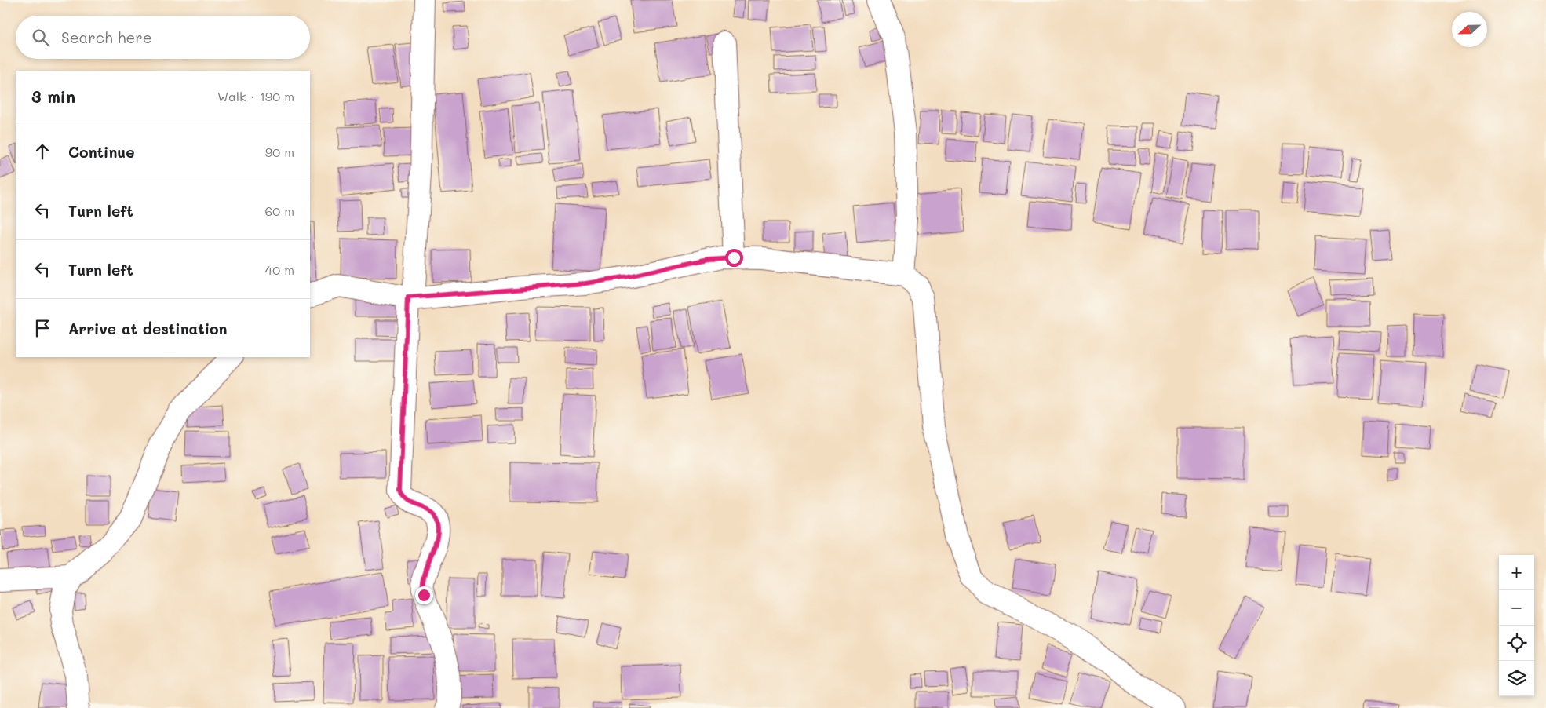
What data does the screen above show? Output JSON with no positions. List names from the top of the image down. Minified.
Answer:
{"north":"left","page":{"search":"Search here","heading":["3 min","Walk · 190 m"],"list":[["Continue","90 m"],["Turn left","60 m"],["Turn left","40 m"],"Arrive at destination"],"map_buttons":["+","−"]}}
